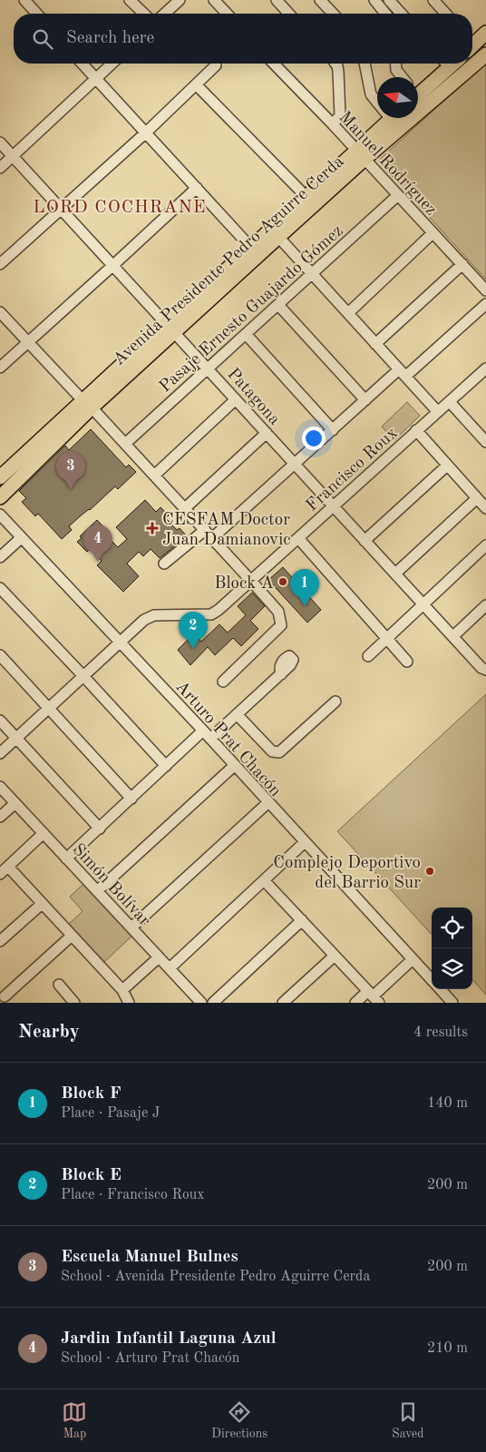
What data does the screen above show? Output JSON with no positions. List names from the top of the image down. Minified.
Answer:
{"streets":{"main road":["Avenida Presidente Pedro Aguirre Cerda"],"street":["Manuel Rodríguez","Pasaje Ernesto Guajardo Gómez","Patagona","Francisco Roux","Arturo Prat Chacón","Simón Bolívar"]},"crossings":[["Manuel Rodríguez","Avenida Presidente Pedro Aguirre Cerda"],["Manuel Rodríguez","Pasaje Ernesto Guajardo Gómez"],["Avenida Presidente Pedro Aguirre Cerda","Patagona"],["Pasaje Ernesto Guajardo Gómez","Patagona"],["Patagona","Francisco Roux"],["Francisco Roux","Arturo Prat Chacón"]],"districts":["LORD COCHRANE"],"places":{"health":["CESFAM Doctor Juan Damianovic"],"other":["Block A","Complejo Deportivo del Barrio Sur"]},"north":"left","page":{"search":"Search here","pins":["3","4","1","2"],"heading":["Nearby","4 results"],"list":[{"mark":"1","name":"Block F","note":"Place · Pasaje J","value":"140 m"},{"mark":"2","name":"Block E","note":"Place · Francisco Roux","value":"200 m"},{"mark":"3","name":"Escuela Manuel Bulnes","note":"School · Avenida Presidente Pedro Aguirre Cerda","value":"200 m"},{"mark":"4","name":"Jardin Infantil Laguna Azul","note":"School · Arturo Prat Chacón","value":"210 m"}],"nav":["Map","Directions","Saved"]}}
